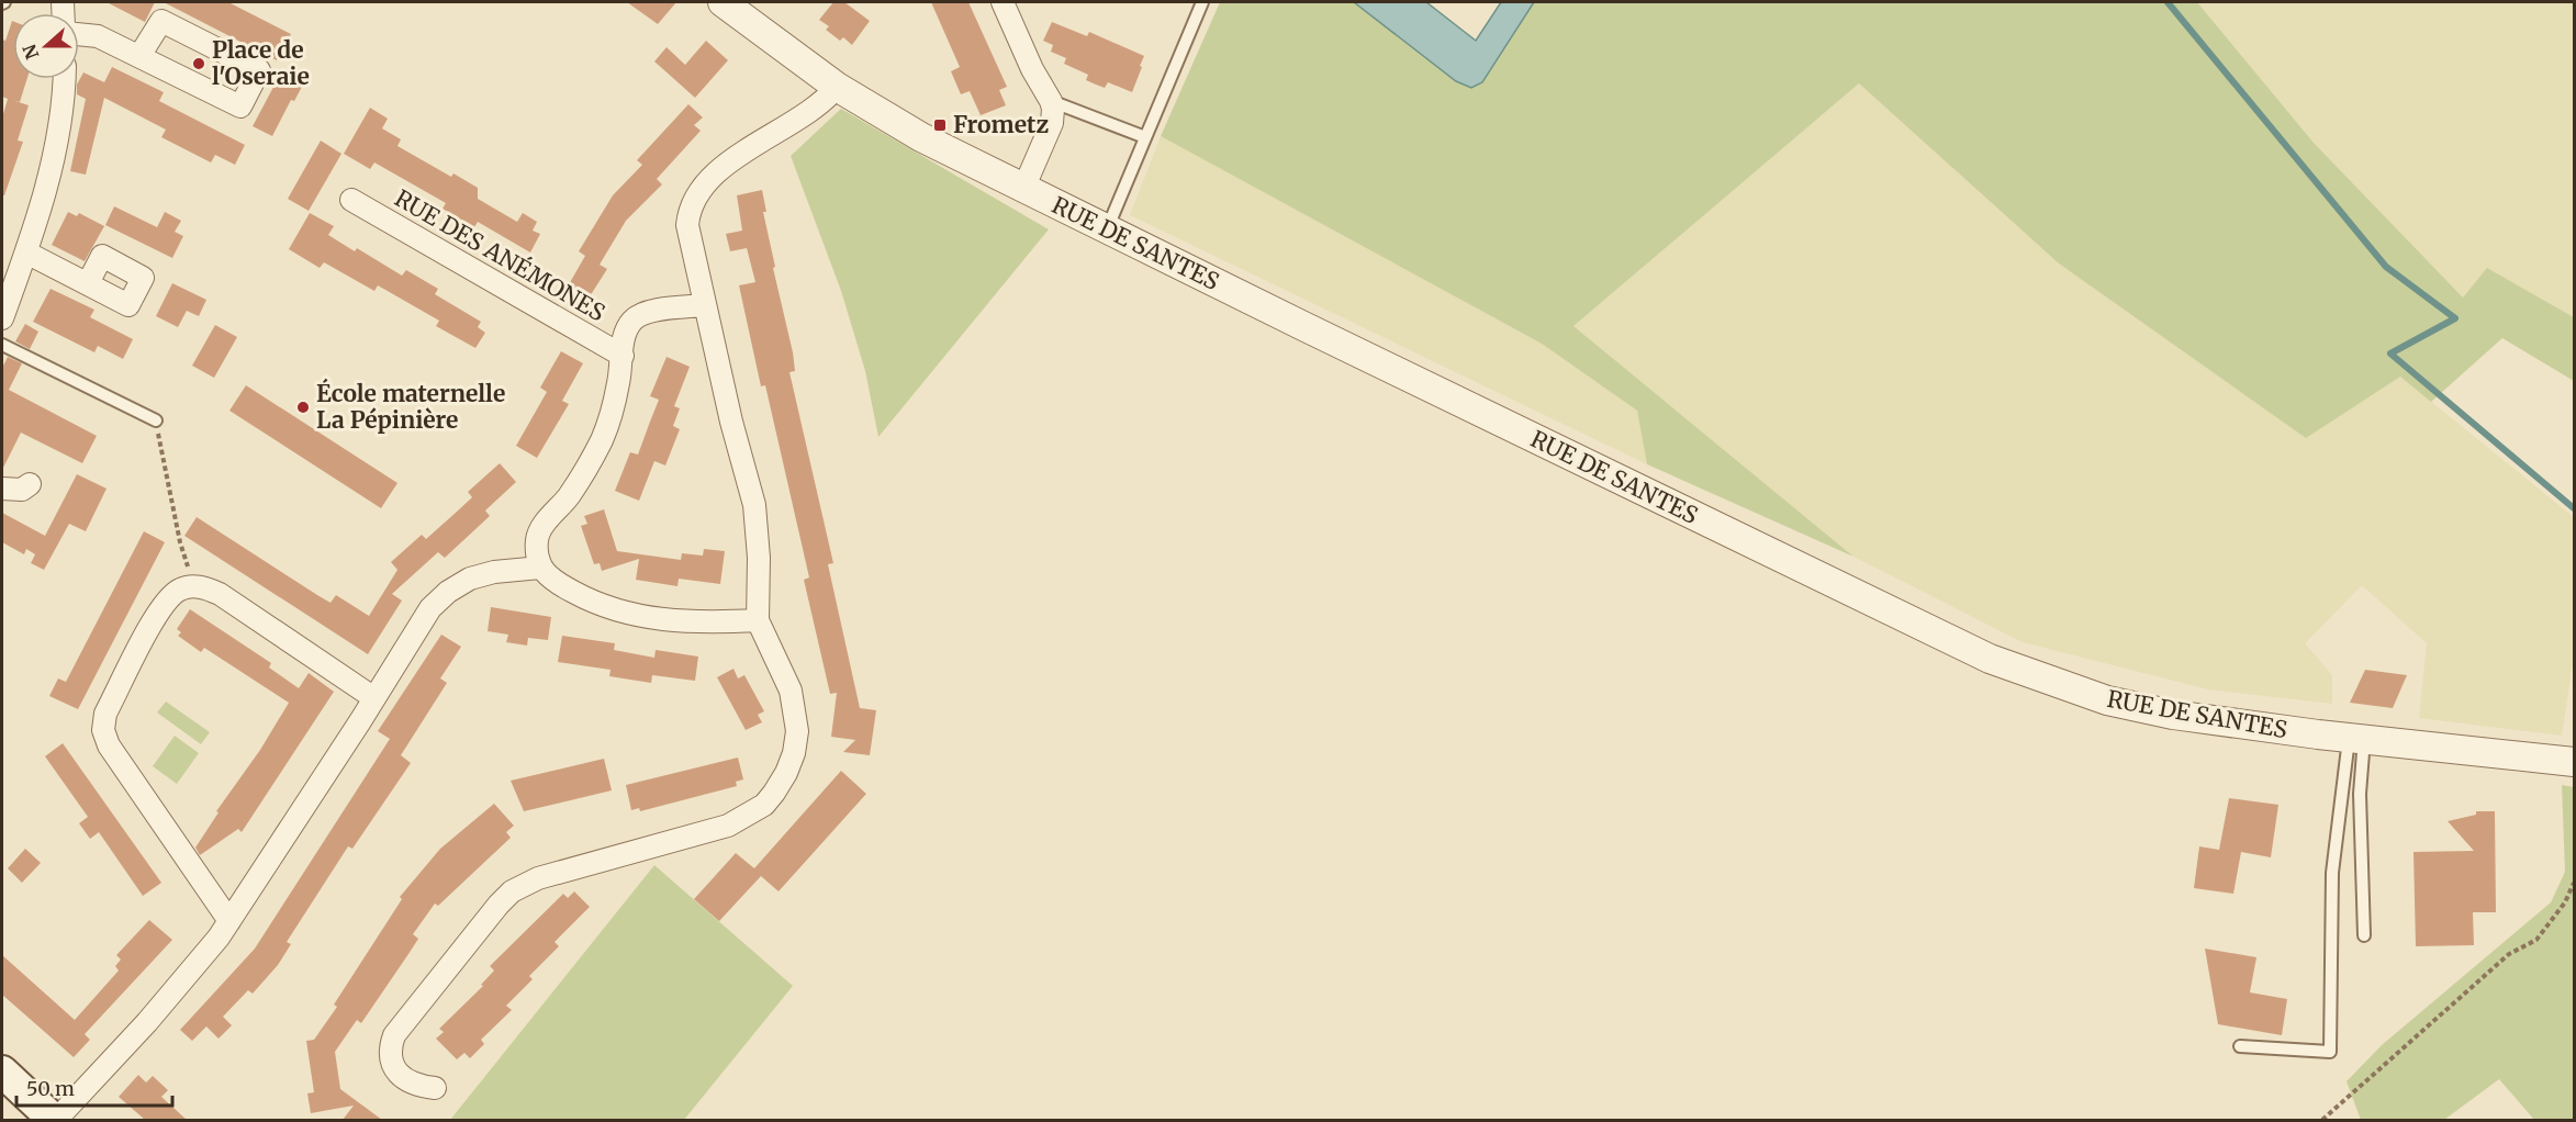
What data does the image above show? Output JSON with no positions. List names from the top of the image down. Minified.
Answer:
{"streets":{"street":["RUE DE SANTES","RUE DES ANÉMONES"]},"places":{"other":["Place de l'Oseraie","École maternelle La Pépinière"],"transit":["Frometz"]},"scale_bar":"50 m","north":"left"}
